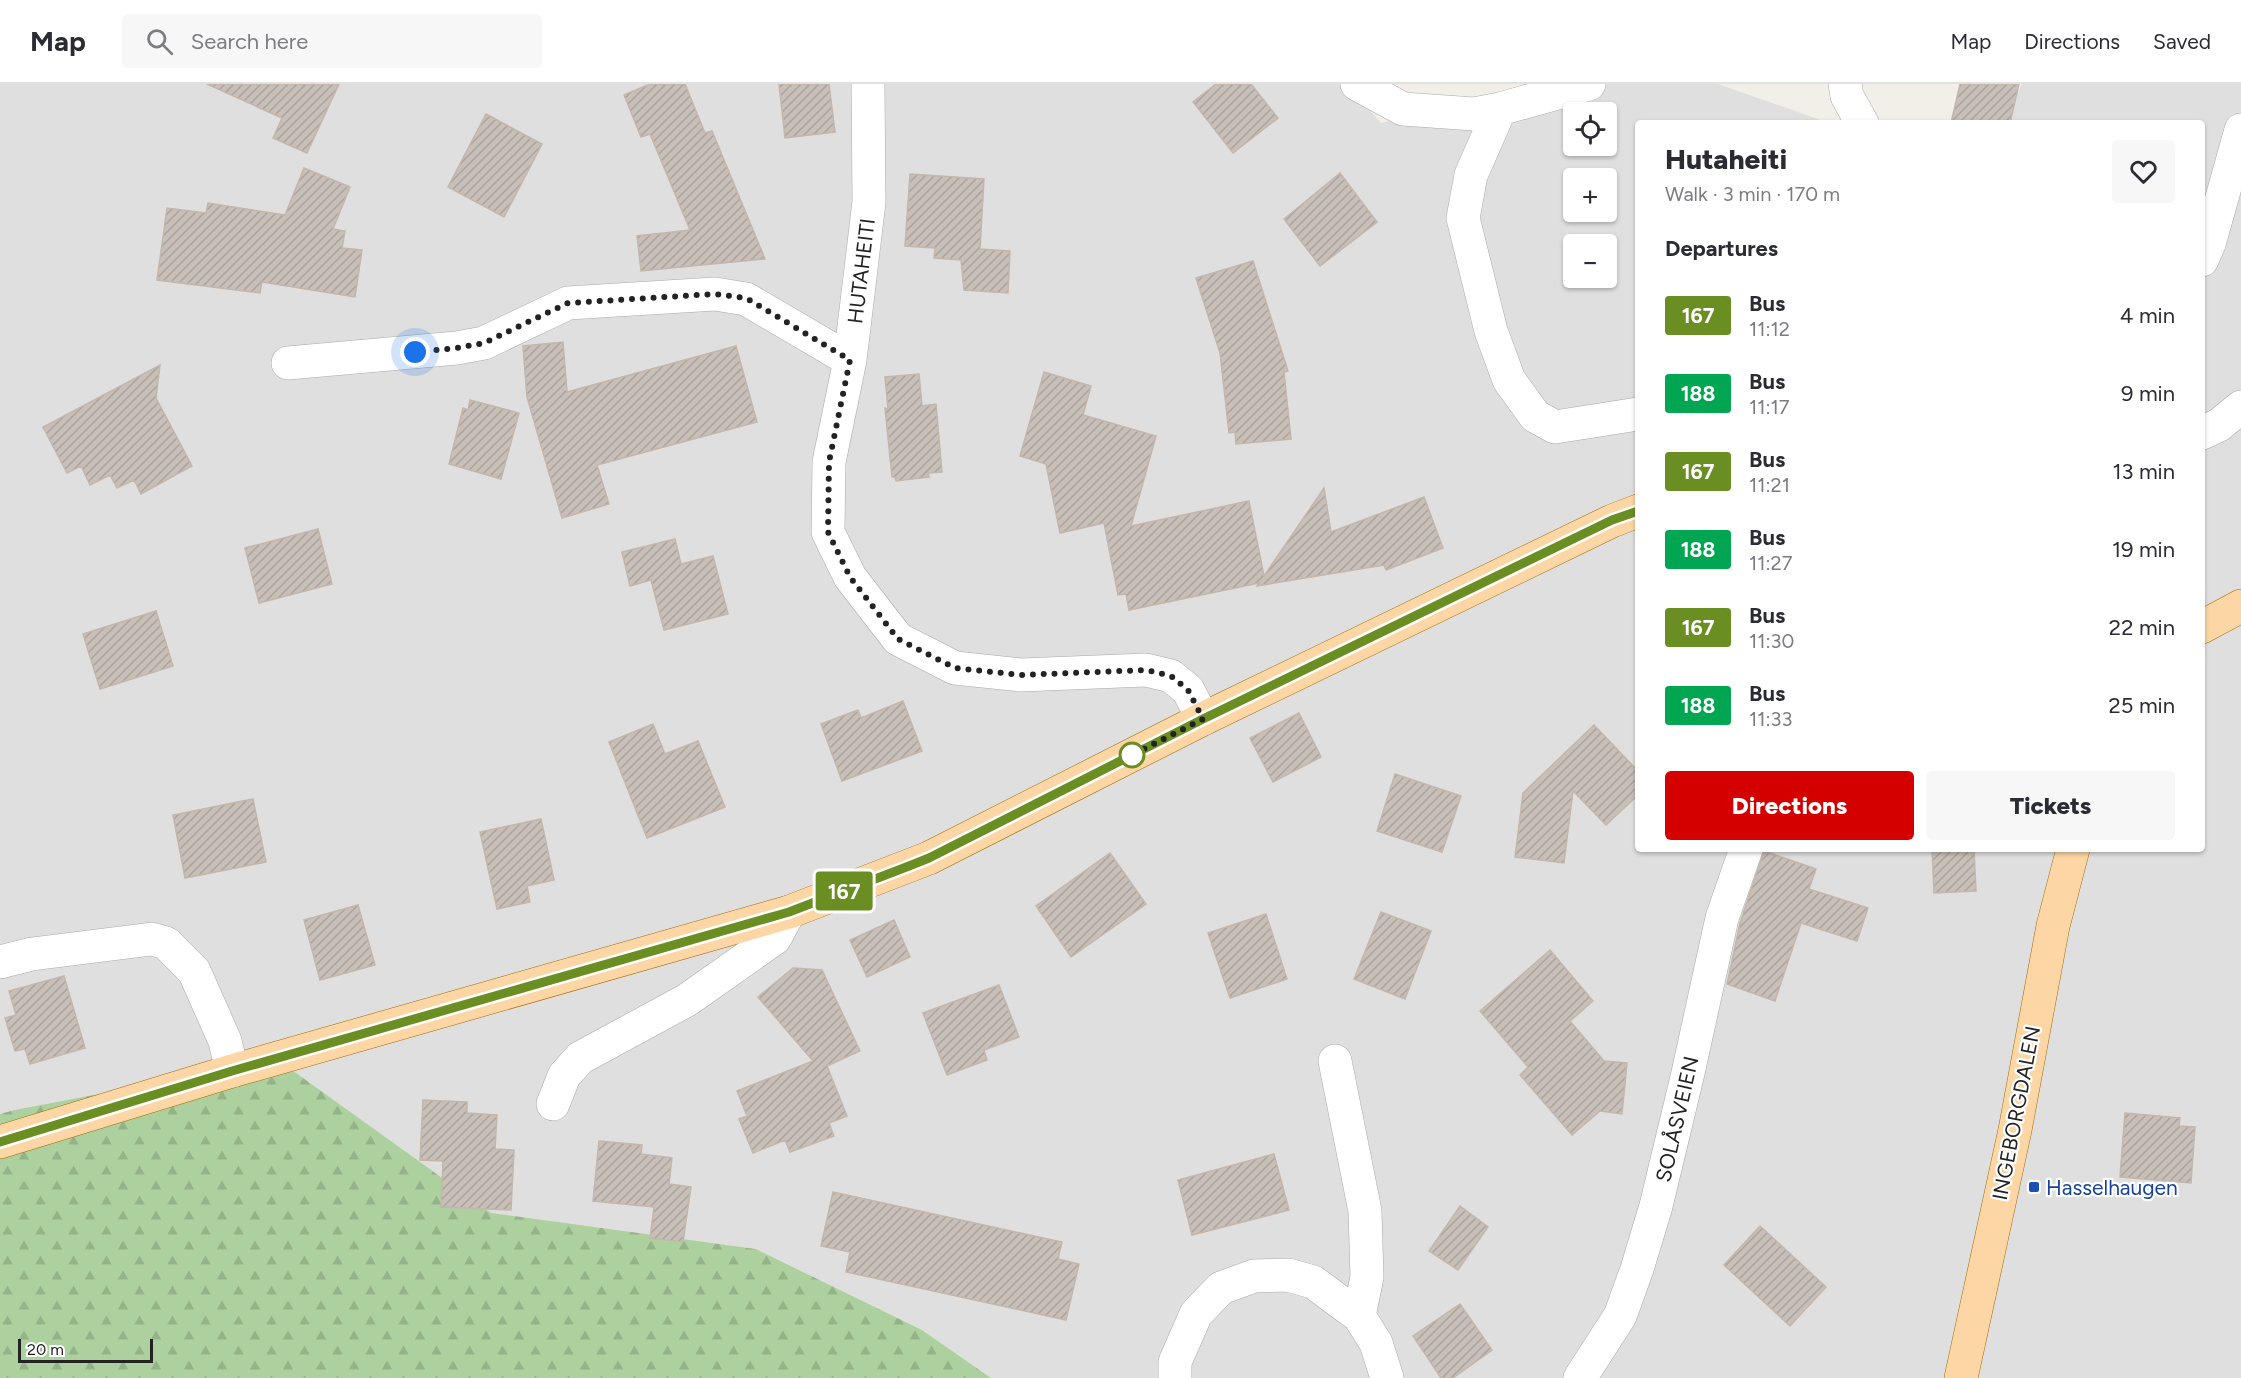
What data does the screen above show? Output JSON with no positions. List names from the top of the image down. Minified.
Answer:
{"streets":{"main road":["INGEBORGDALEN"],"street":["HUTAHEITI","SOLÅSVEIEN"]},"places":{"transit":["Hasselhaugen"]},"lines":["bus line 167"],"scale_bar":"20 m","page":{"header":"Map","search":"Search here","nav":["Map","Directions","Saved"],"on_map":"167","map_buttons":["+","−"],"heading":[["Hutaheiti","Walk · 3 min · 170 m"],"Departures"],"list":[{"mark":"167","name":"Bus","note":"11:12","value":"4 min"},{"mark":"188","name":"Bus","note":"11:17","value":"9 min"},{"mark":"167","name":"Bus","note":"11:21","value":"13 min"},{"mark":"188","name":"Bus","note":"11:27","value":"19 min"},{"mark":"167","name":"Bus","note":"11:30","value":"22 min"},{"mark":"188","name":"Bus","note":"11:33","value":"25 min"}],"buttons":["Directions","Tickets"],"scale":"20 m"}}
